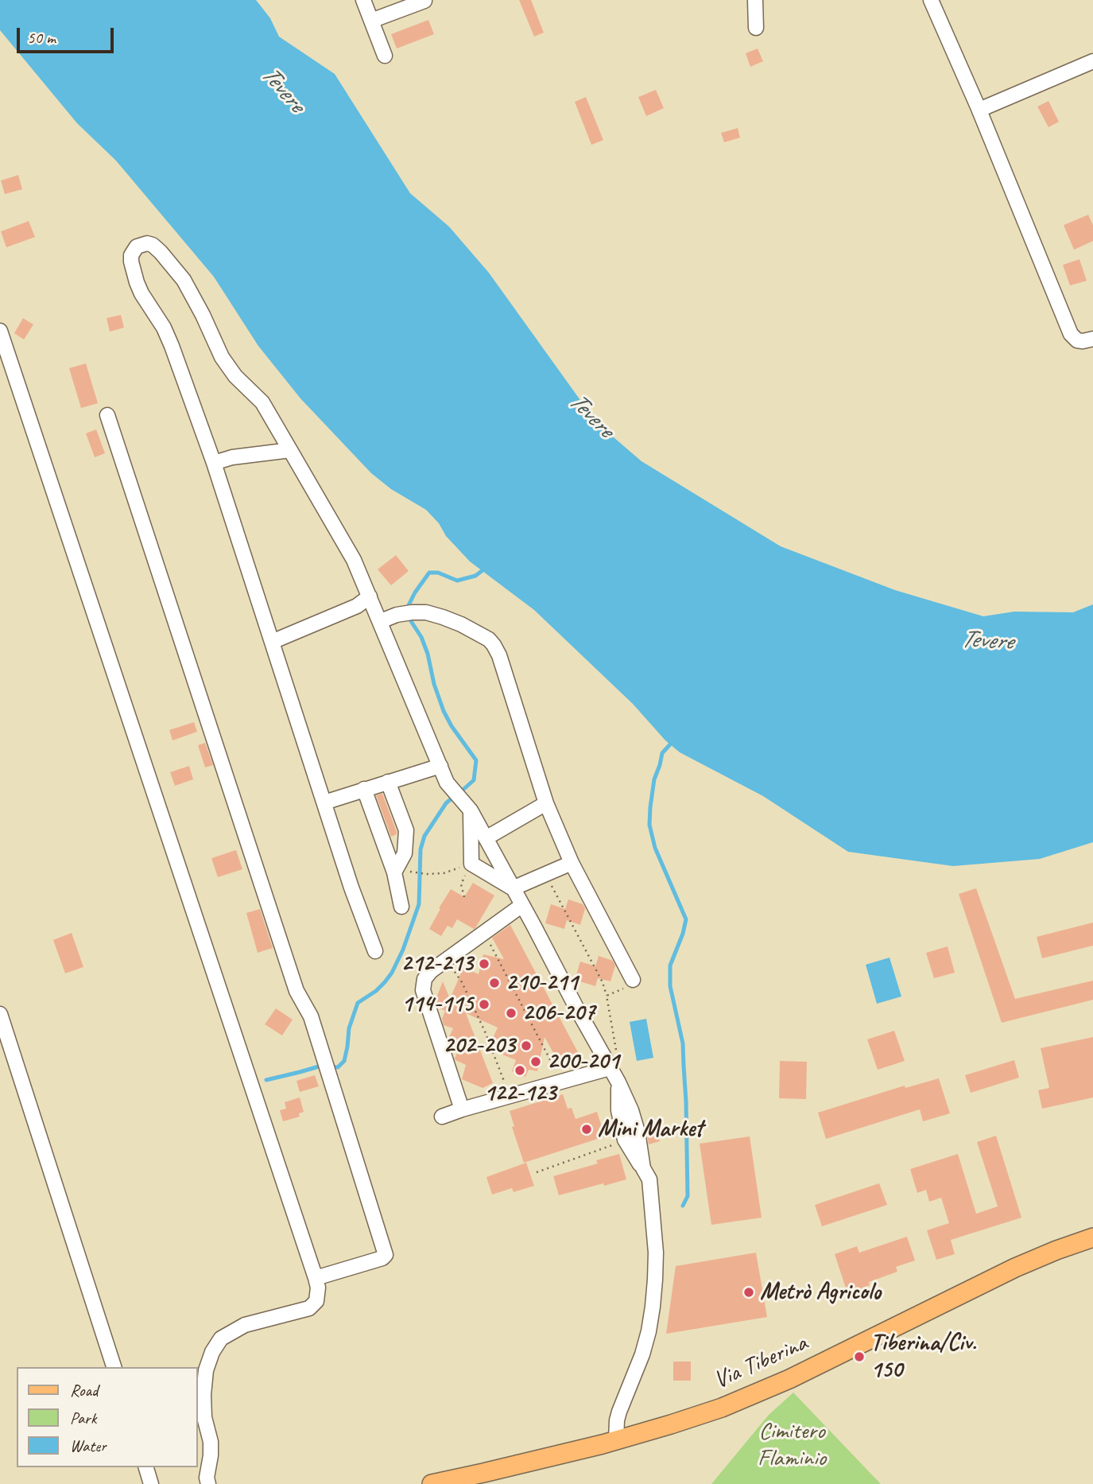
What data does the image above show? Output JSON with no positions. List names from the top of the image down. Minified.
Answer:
{"streets":{"main road":["Via Tiberina"]},"water":["Tevere"],"parks":["Cimitero Flaminio"],"places":["212-213","210-211","114-115","206-207","202-203","200-201","122-123","Mini Market","Metrò Agricolo","Tiberina/Civ. 150"],"legend":["Road","Park","Water"],"scale_bar":"50 m"}
